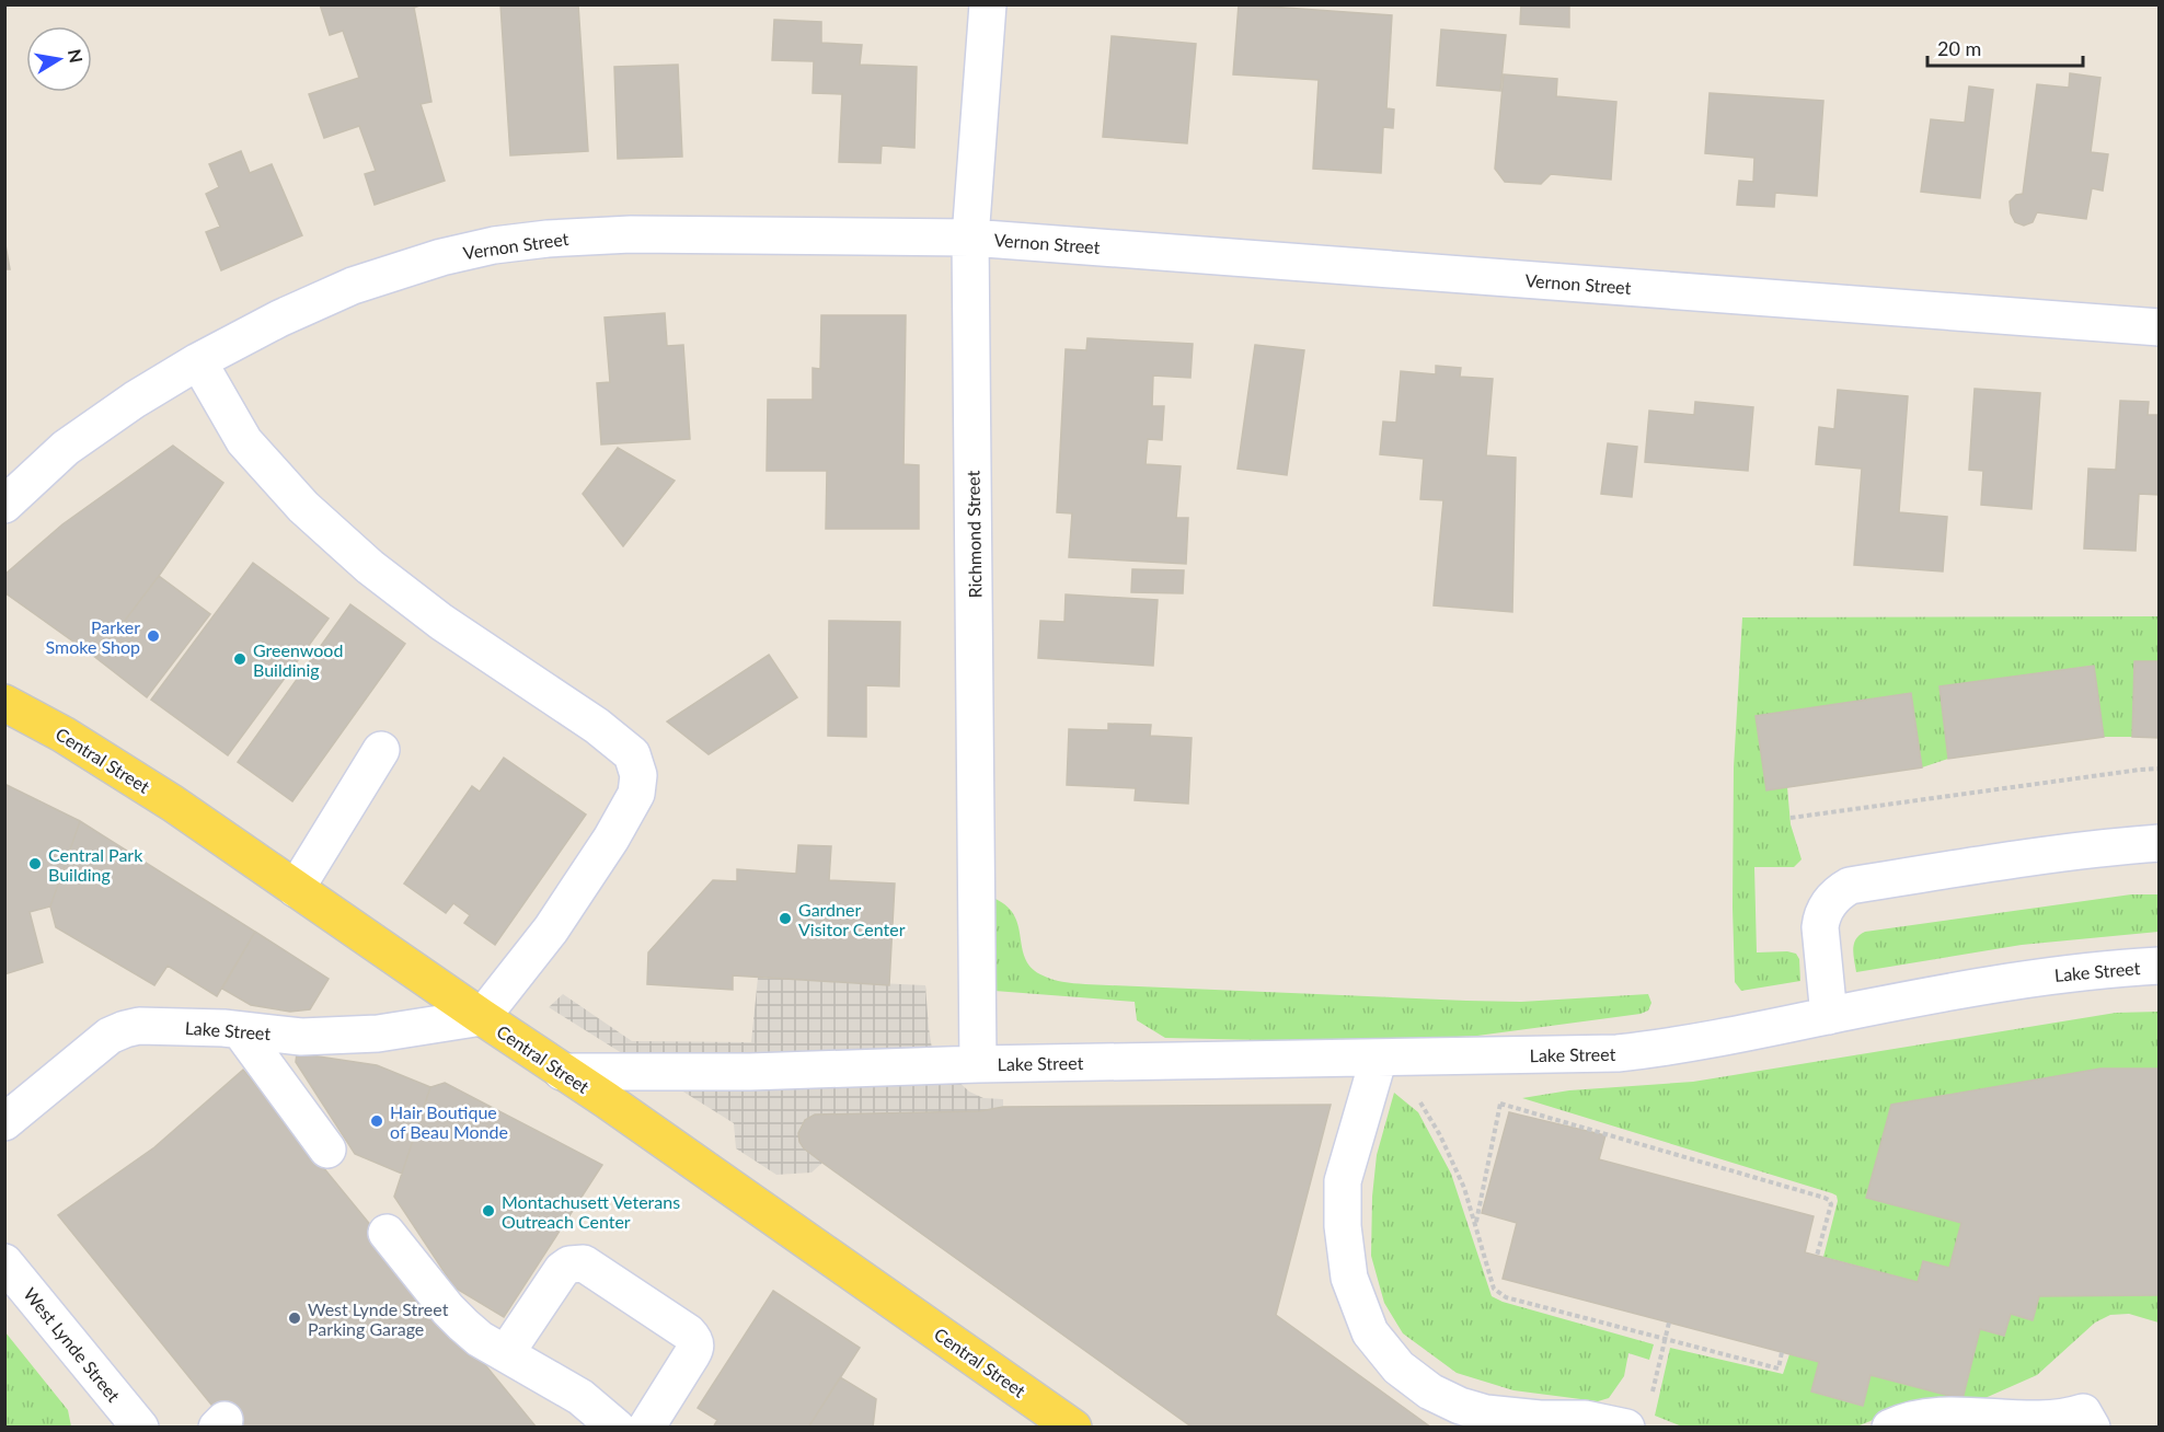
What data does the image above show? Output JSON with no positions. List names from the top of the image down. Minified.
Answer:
{"streets":{"main road":["Central Street"],"street":["Vernon Street","Richmond Street","Lake Street","West Lynde Street"]},"crossings":[["Vernon Street","Richmond Street"],["Richmond Street","Lake Street"],["Central Street","Lake Street"]],"places":["Parker Smoke Shop","Greenwood Buildinig","Central Park Building","Gardner Visitor Center","Hair Boutique of Beau Monde","Montachusett Veterans Outreach Center","West Lynde Street Parking Garage"],"scale_bar":"20 m","north":"right"}
